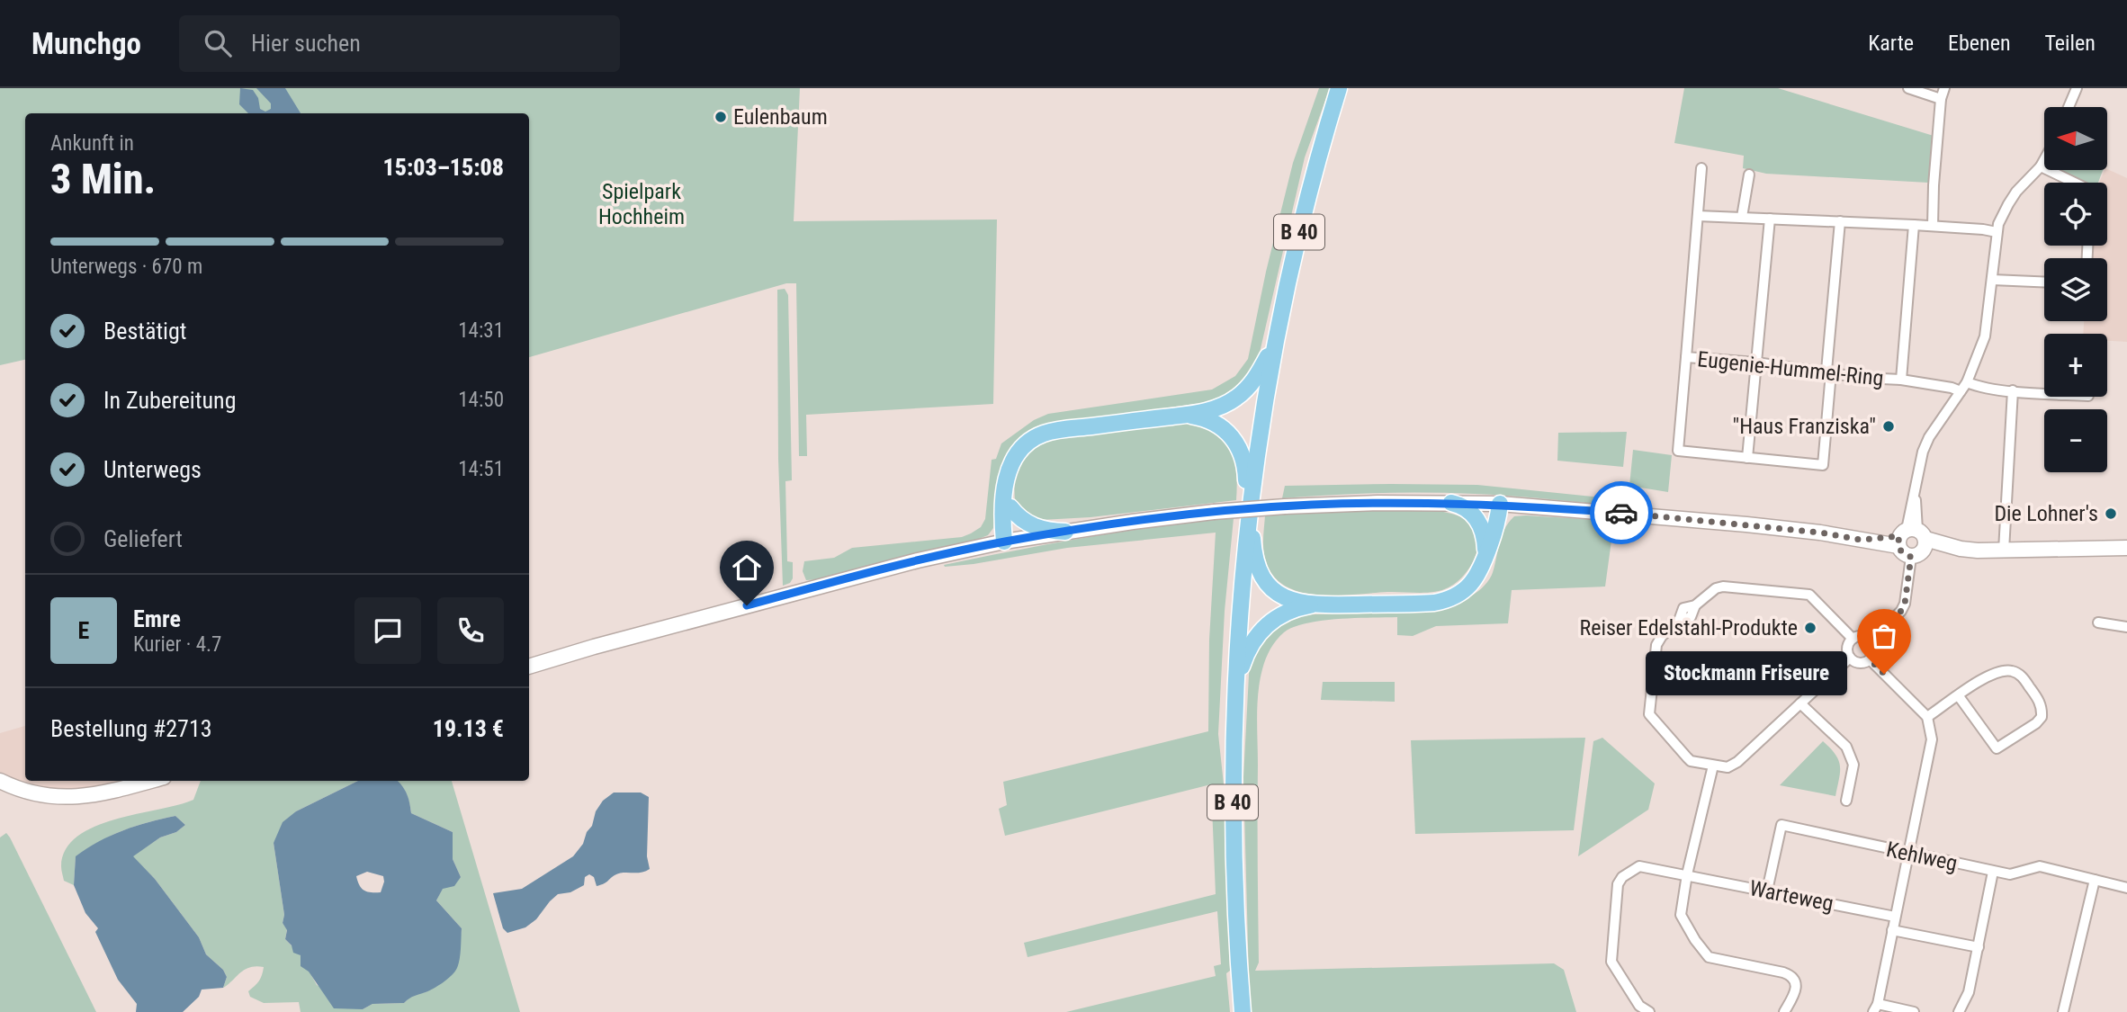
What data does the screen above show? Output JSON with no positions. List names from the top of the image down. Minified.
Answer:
{"streets":{"main road":["B 40"],"street":["Eugenie-Hummel-Ring","Kehlweg","Warteweg"]},"crossings":[["Kehlweg","Warteweg"]],"parks":["Spielpark Hochheim"],"places":["Eulenbaum","\"Haus Franziska\"","Die Lohner's","Reiser Edelstahl-Produkte","Stockmann Friseure"],"north":"left","page":{"header":"Munchgo","search":"Hier suchen","nav":["Karte","Ebenen","Teilen"],"map_buttons":["+","−"],"heading":["3 Min.","Ankunft in","15:03–15:08"],"panel":["Emre","Kurier · 4.7","Bestellung #2713","19.13 €"],"bar":"Unterwegs · 670 m","list":[["Bestätigt","14:31"],["In Zubereitung","14:50"],["Unterwegs","14:51"],"Geliefert"],"round":"E","bubble":"Stockmann Friseure"}}
